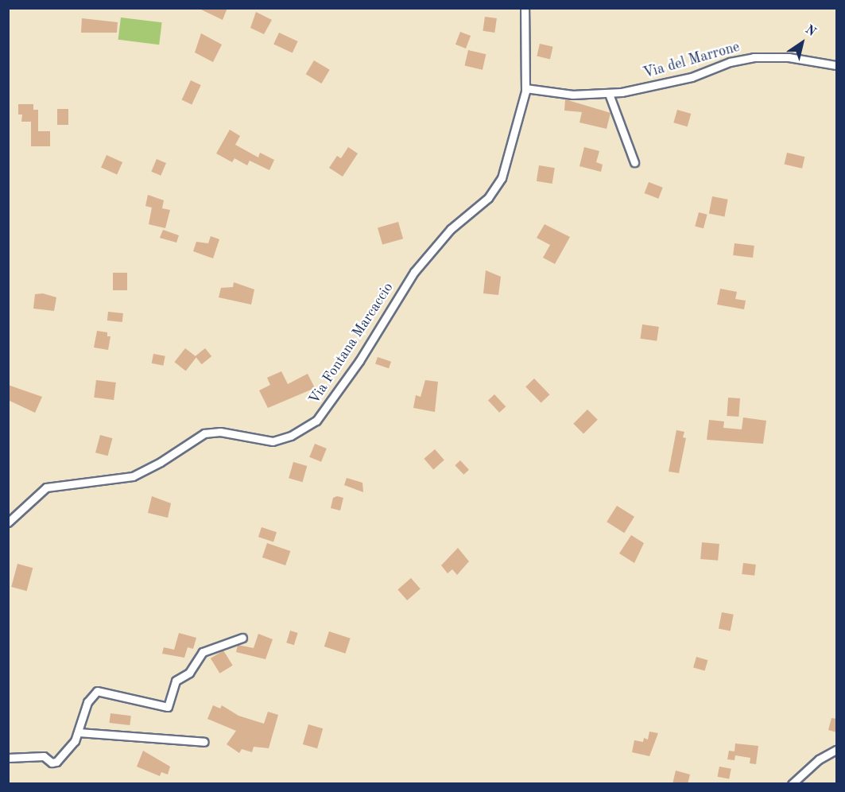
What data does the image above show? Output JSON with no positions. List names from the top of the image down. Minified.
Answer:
{"streets":{"street":["Via del Marrone","Via Fontana Marcaccio"]},"crossings":[["Via del Marrone","Via Fontana Marcaccio"]],"north":"top right"}
